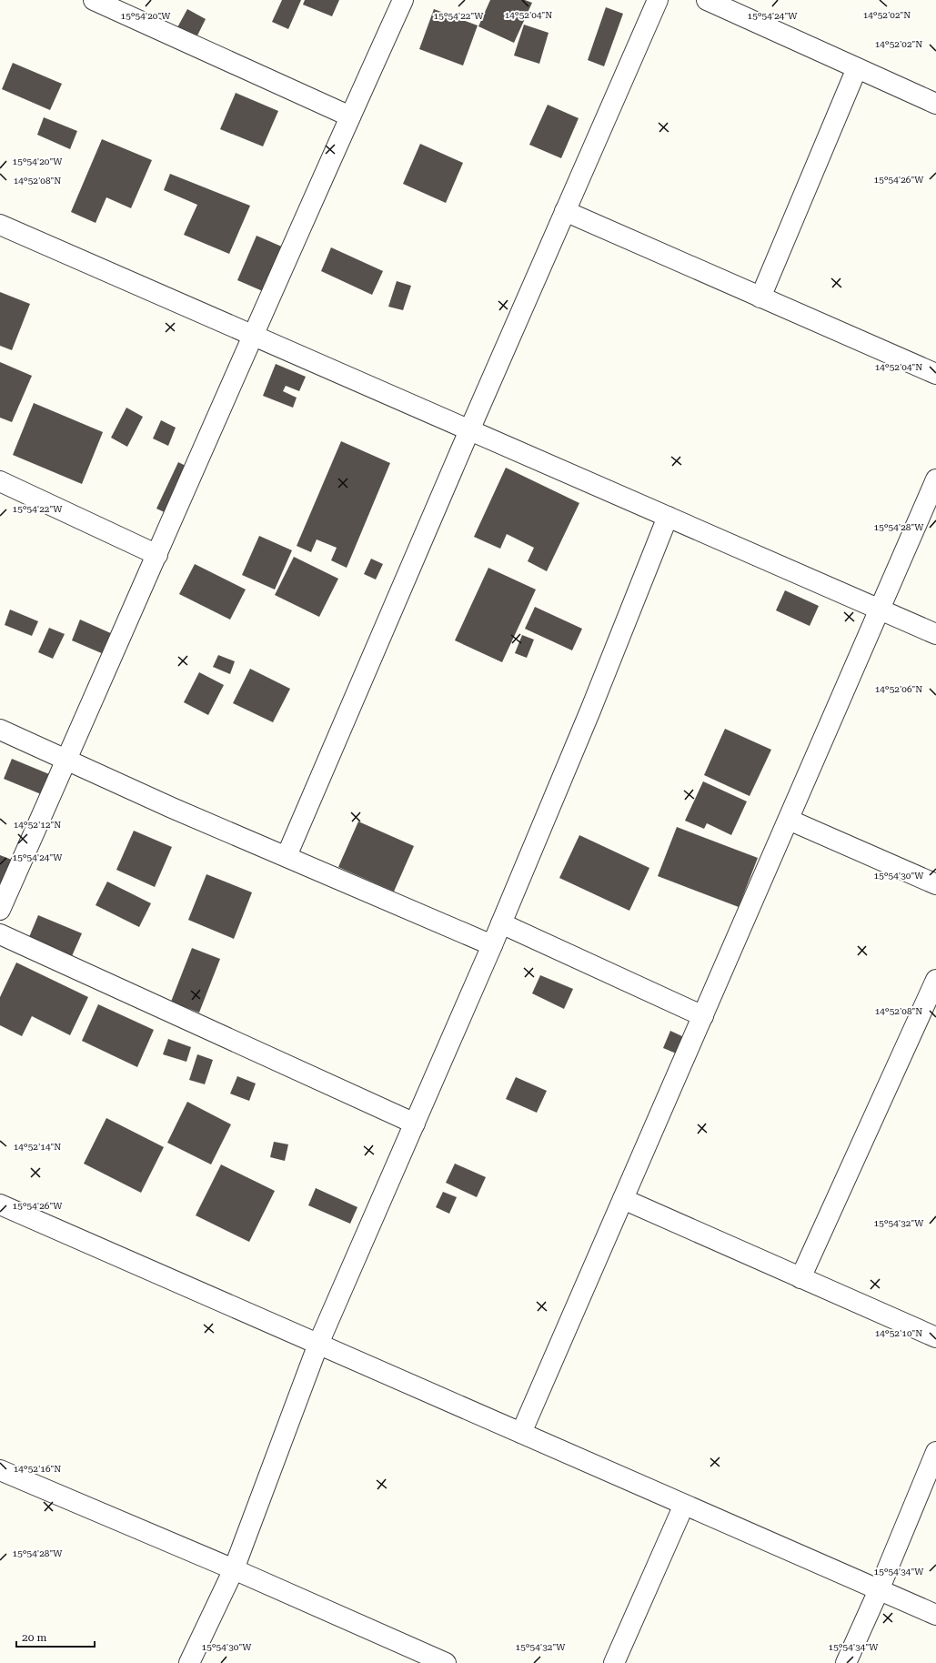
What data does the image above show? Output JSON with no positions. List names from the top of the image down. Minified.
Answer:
{"scale_bar":"20 m","coordinates":["14°52'04\"N","14°52'02\"N","15°54'20\"W","15°54'22\"W","15°54'24\"W","15°54'26\"W","14°52'08\"N","15°54'28\"W","14°52'06\"N","14°52'12\"N","15°54'30\"W","14°52'14\"N","15°54'32\"W","14°52'10\"N","14°52'16\"N","15°54'34\"W"]}
